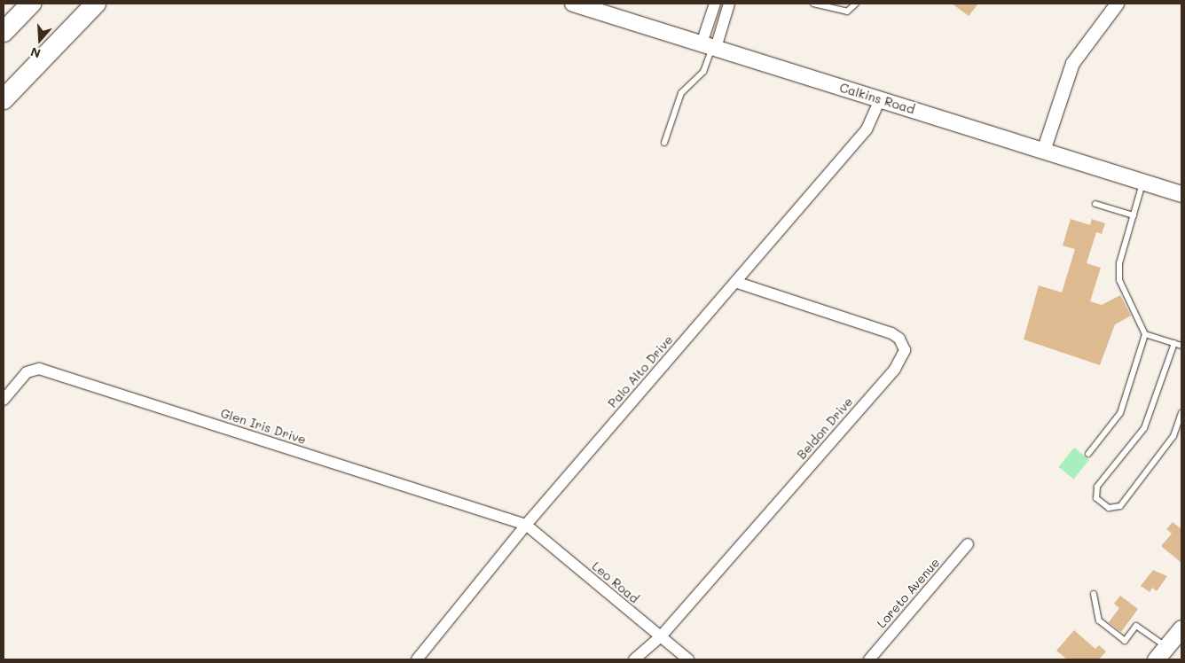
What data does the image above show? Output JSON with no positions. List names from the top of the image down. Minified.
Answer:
{"streets":{"main road":["Calkins Road"],"street":["Palo Alto Drive","Glen Iris Drive","Beldon Drive","Leo Road","Loreto Avenue"]},"crossings":[["Calkins Road","Palo Alto Drive"],["Palo Alto Drive","Glen Iris Drive"],["Palo Alto Drive","Beldon Drive"],["Palo Alto Drive","Leo Road"],["Glen Iris Drive","Leo Road"],["Beldon Drive","Leo Road"]],"north":"bottom"}
